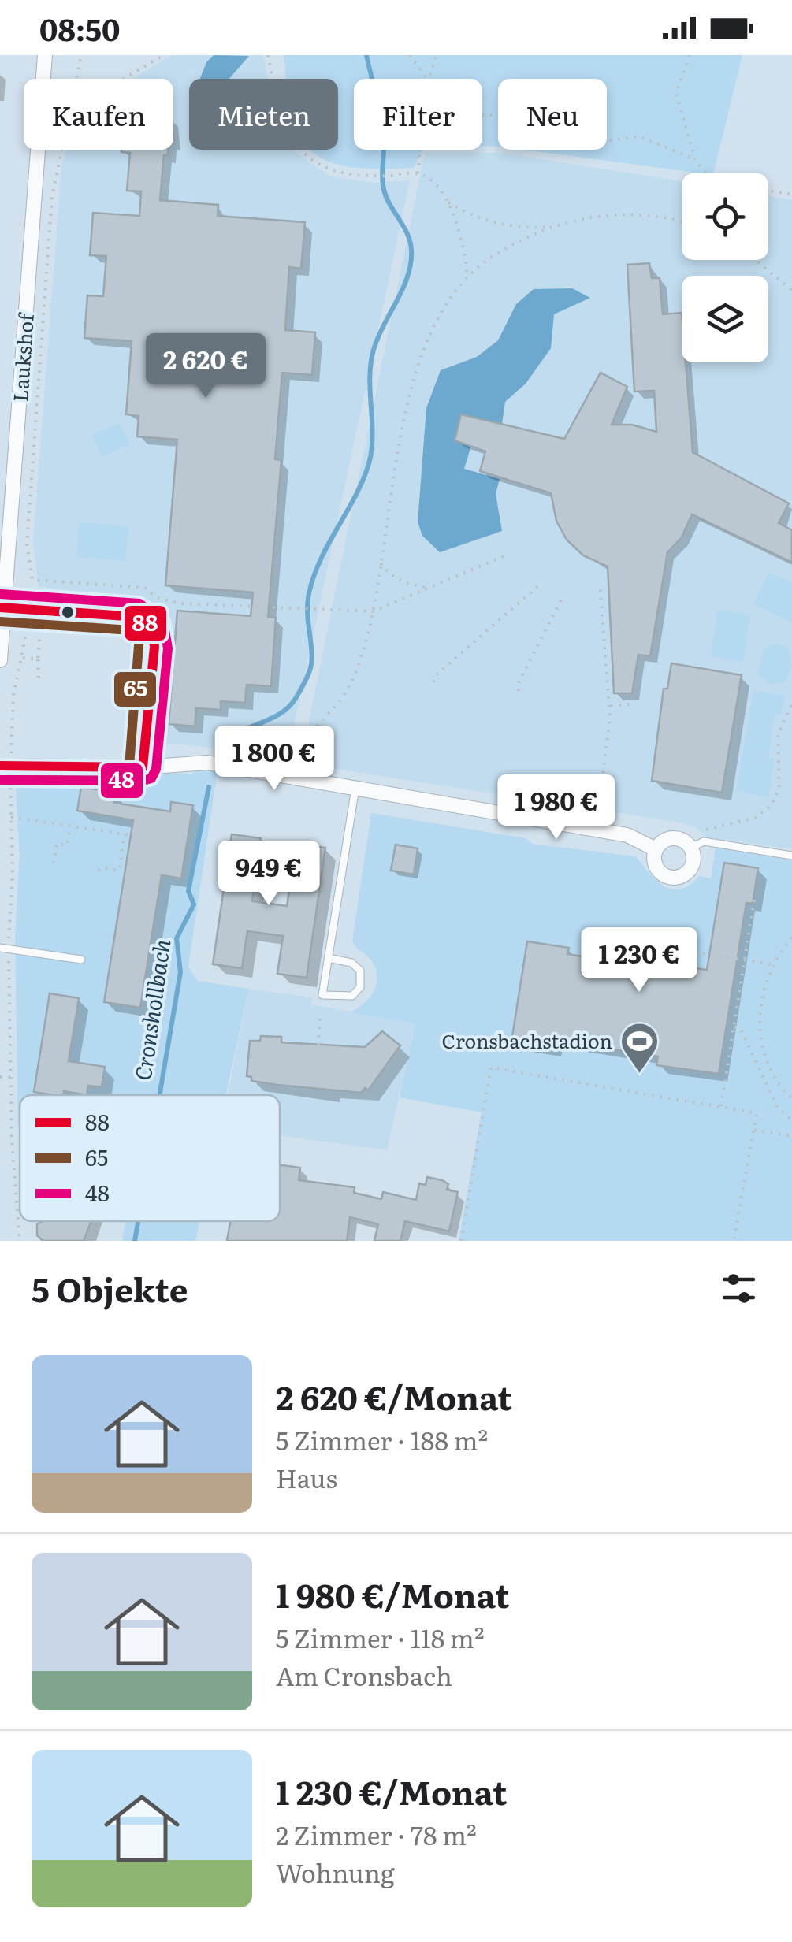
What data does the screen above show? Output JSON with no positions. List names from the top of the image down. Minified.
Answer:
{"streets":{"street":["Laukshof"]},"water":["Cronshollbach"],"places":{"sports":["Cronsbachstadion"]},"lines":["transit line 48","transit line 88","transit line 65"],"legend":["88","65","48"],"page":{"status":"08:50","chip":["Kaufen","Mieten","Filter","Neu"],"price":["2 620 €","1 800 €","1 980 €","949 €","1 230 €"],"heading":"5 Objekte","list":[{"name":"2 620 €/Monat","note":"5 Zimmer · 188 m² · Haus"},{"name":"1 980 €/Monat","note":"5 Zimmer · 118 m² · Am Cronsbach"},{"name":"1 230 €/Monat","note":"2 Zimmer · 78 m² · Wohnung"}]}}
